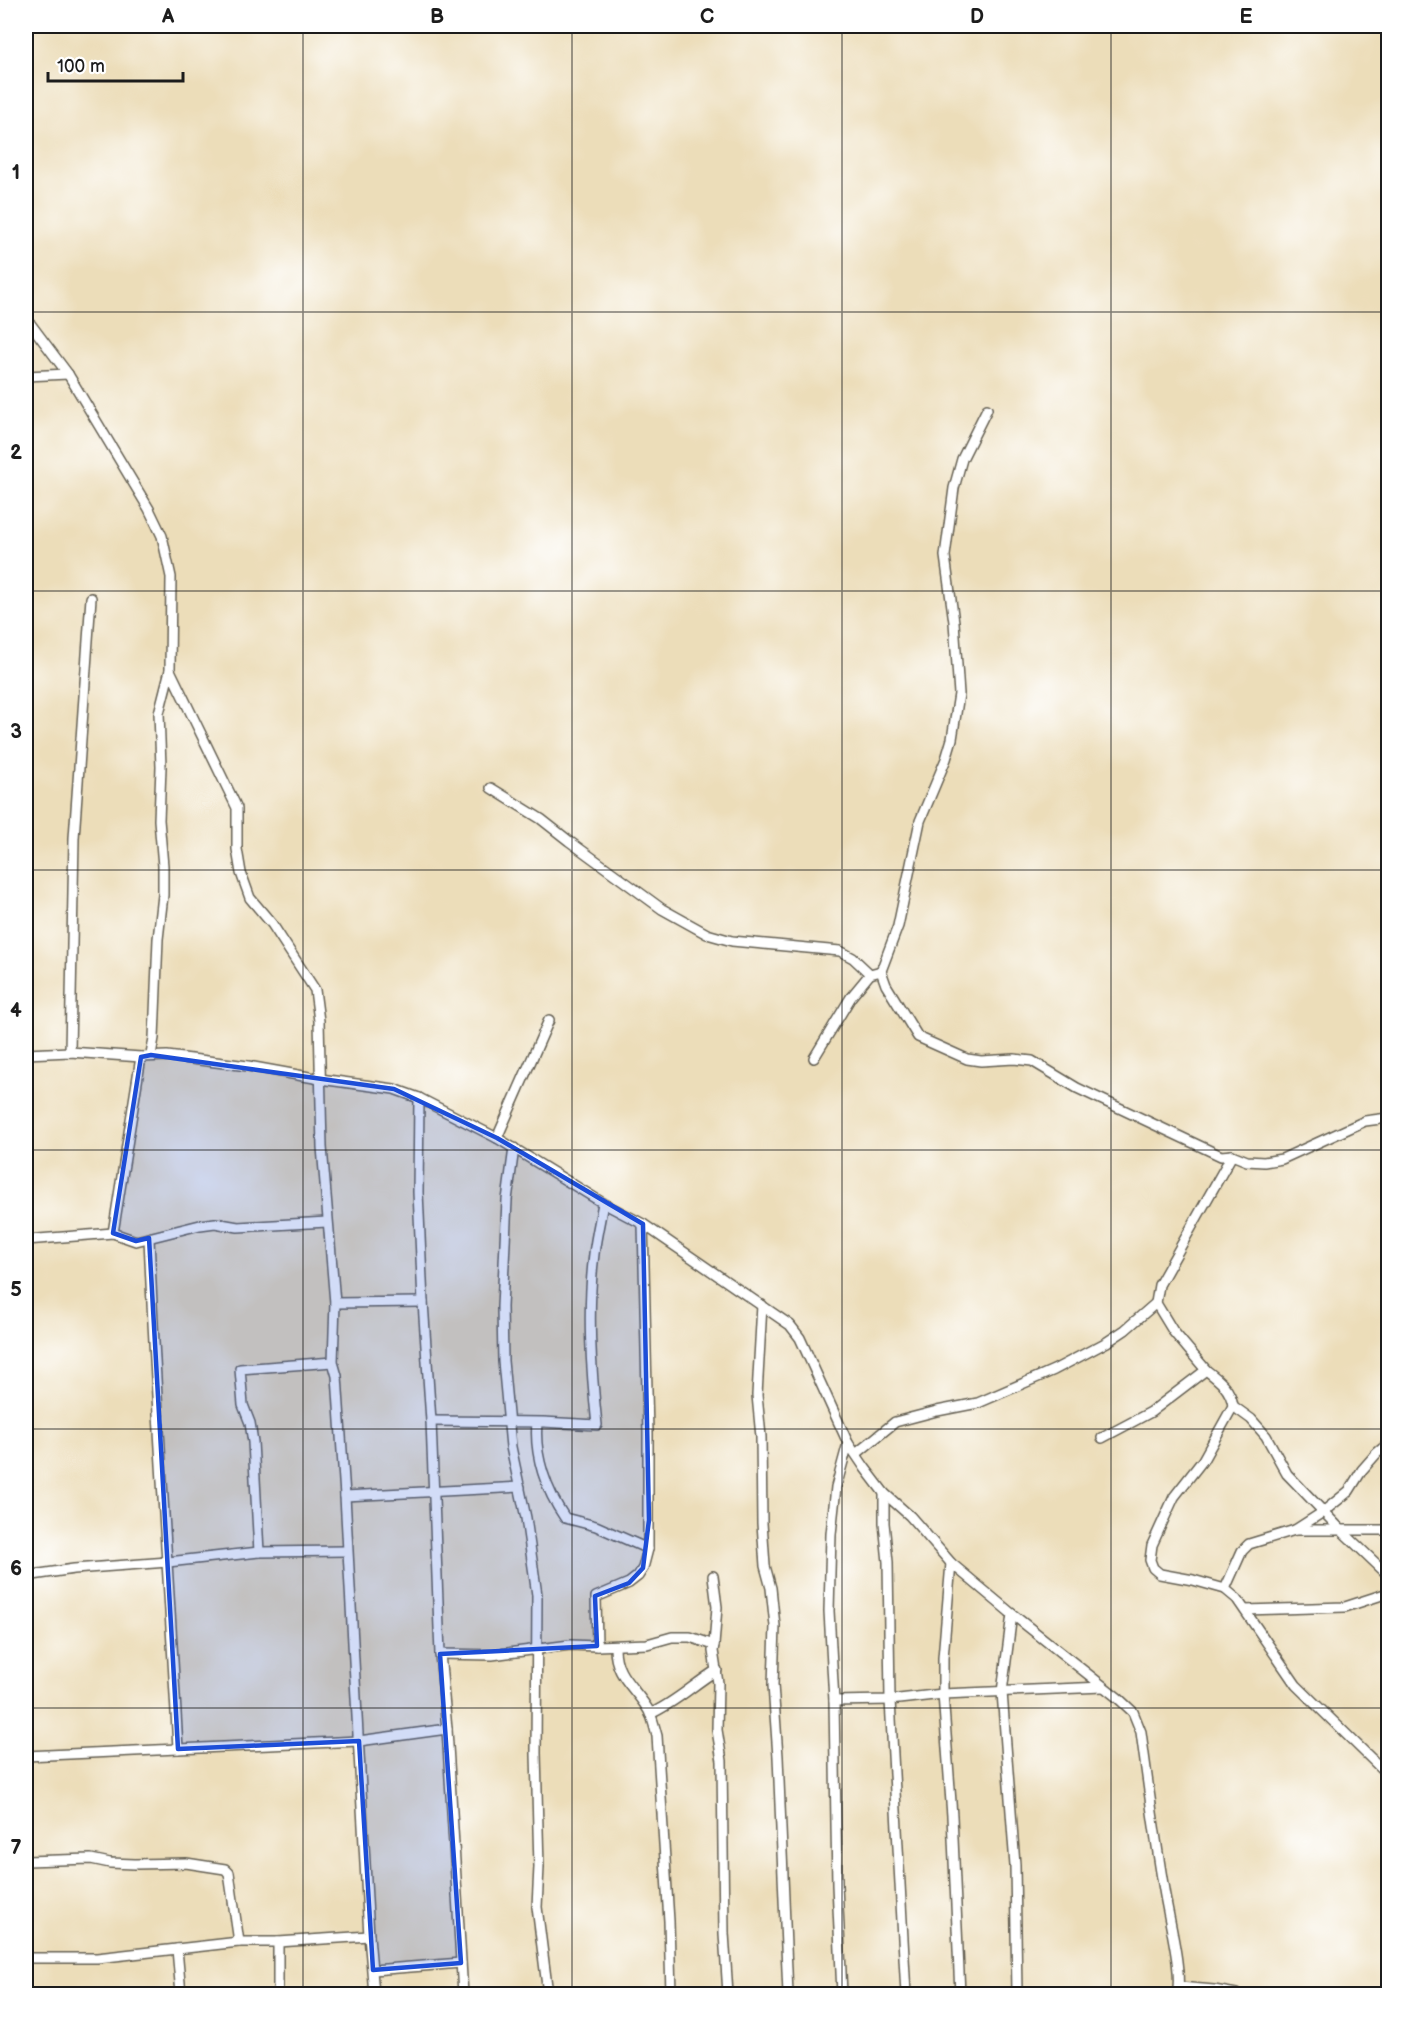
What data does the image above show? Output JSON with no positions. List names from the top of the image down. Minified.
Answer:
{"scale_bar":"100 m","grid":{"columns":["A","B","C","D","E"],"rows":["1","2","3","4","5","6","7"]}}
